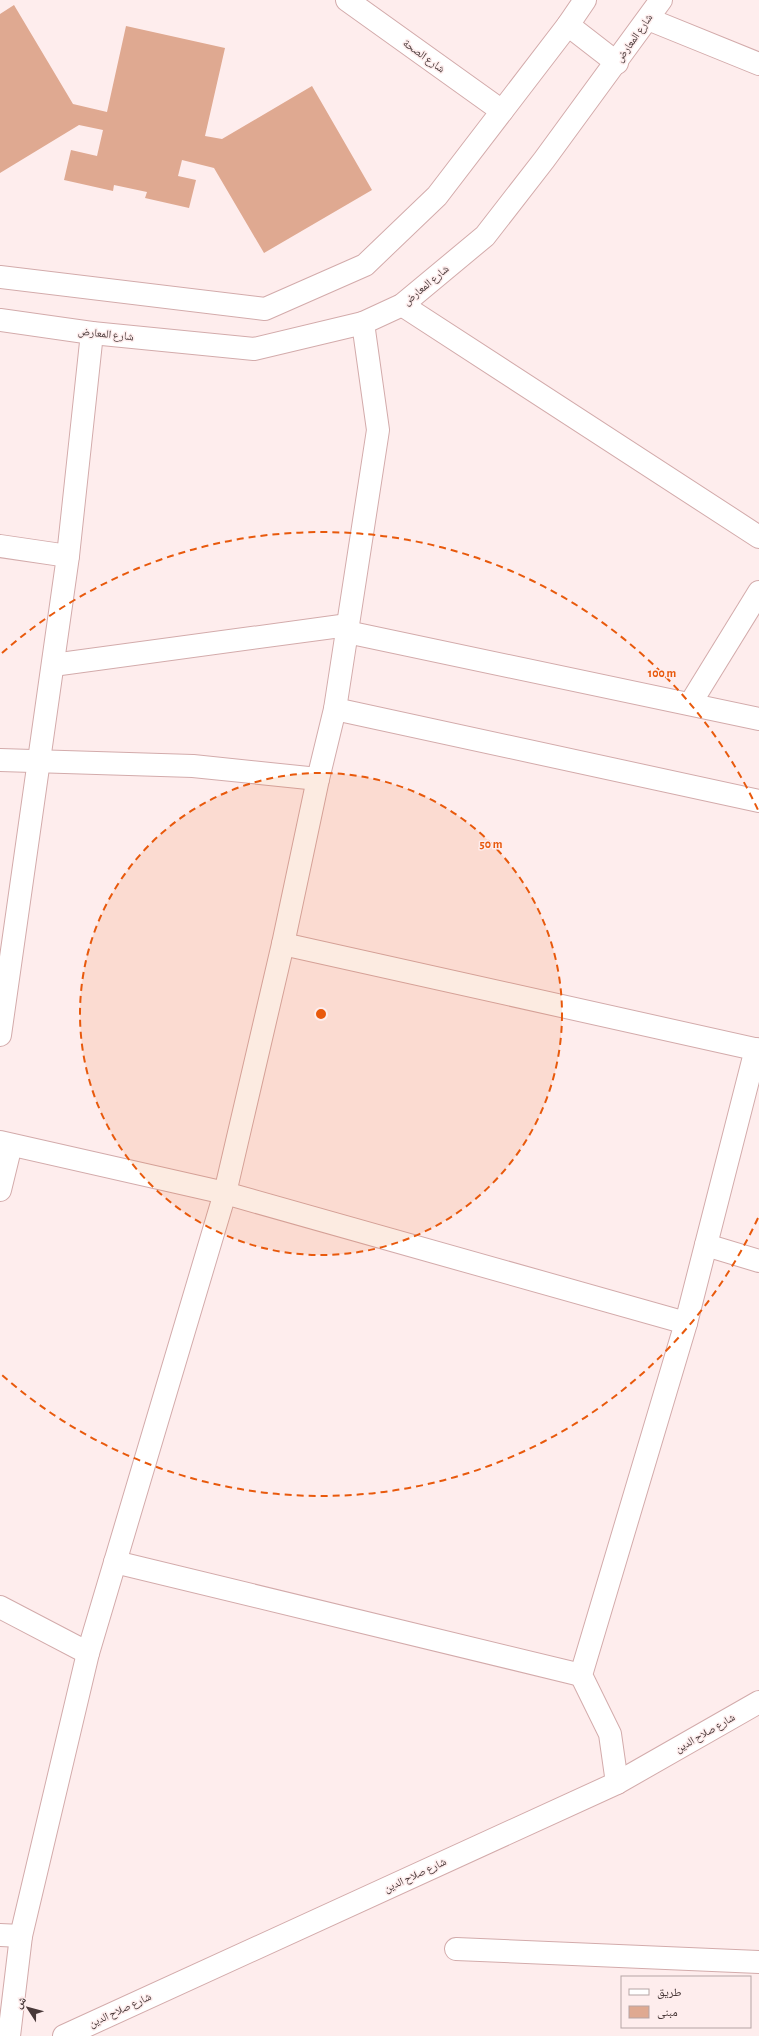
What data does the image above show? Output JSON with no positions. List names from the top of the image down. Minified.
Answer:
{"streets":{"street":["شارع المعارض","شارع الصحة","شارع صلاح الدين"]},"legend":["طريق","مبنى"],"north":"top left","rings":["100 m","50 m"]}
